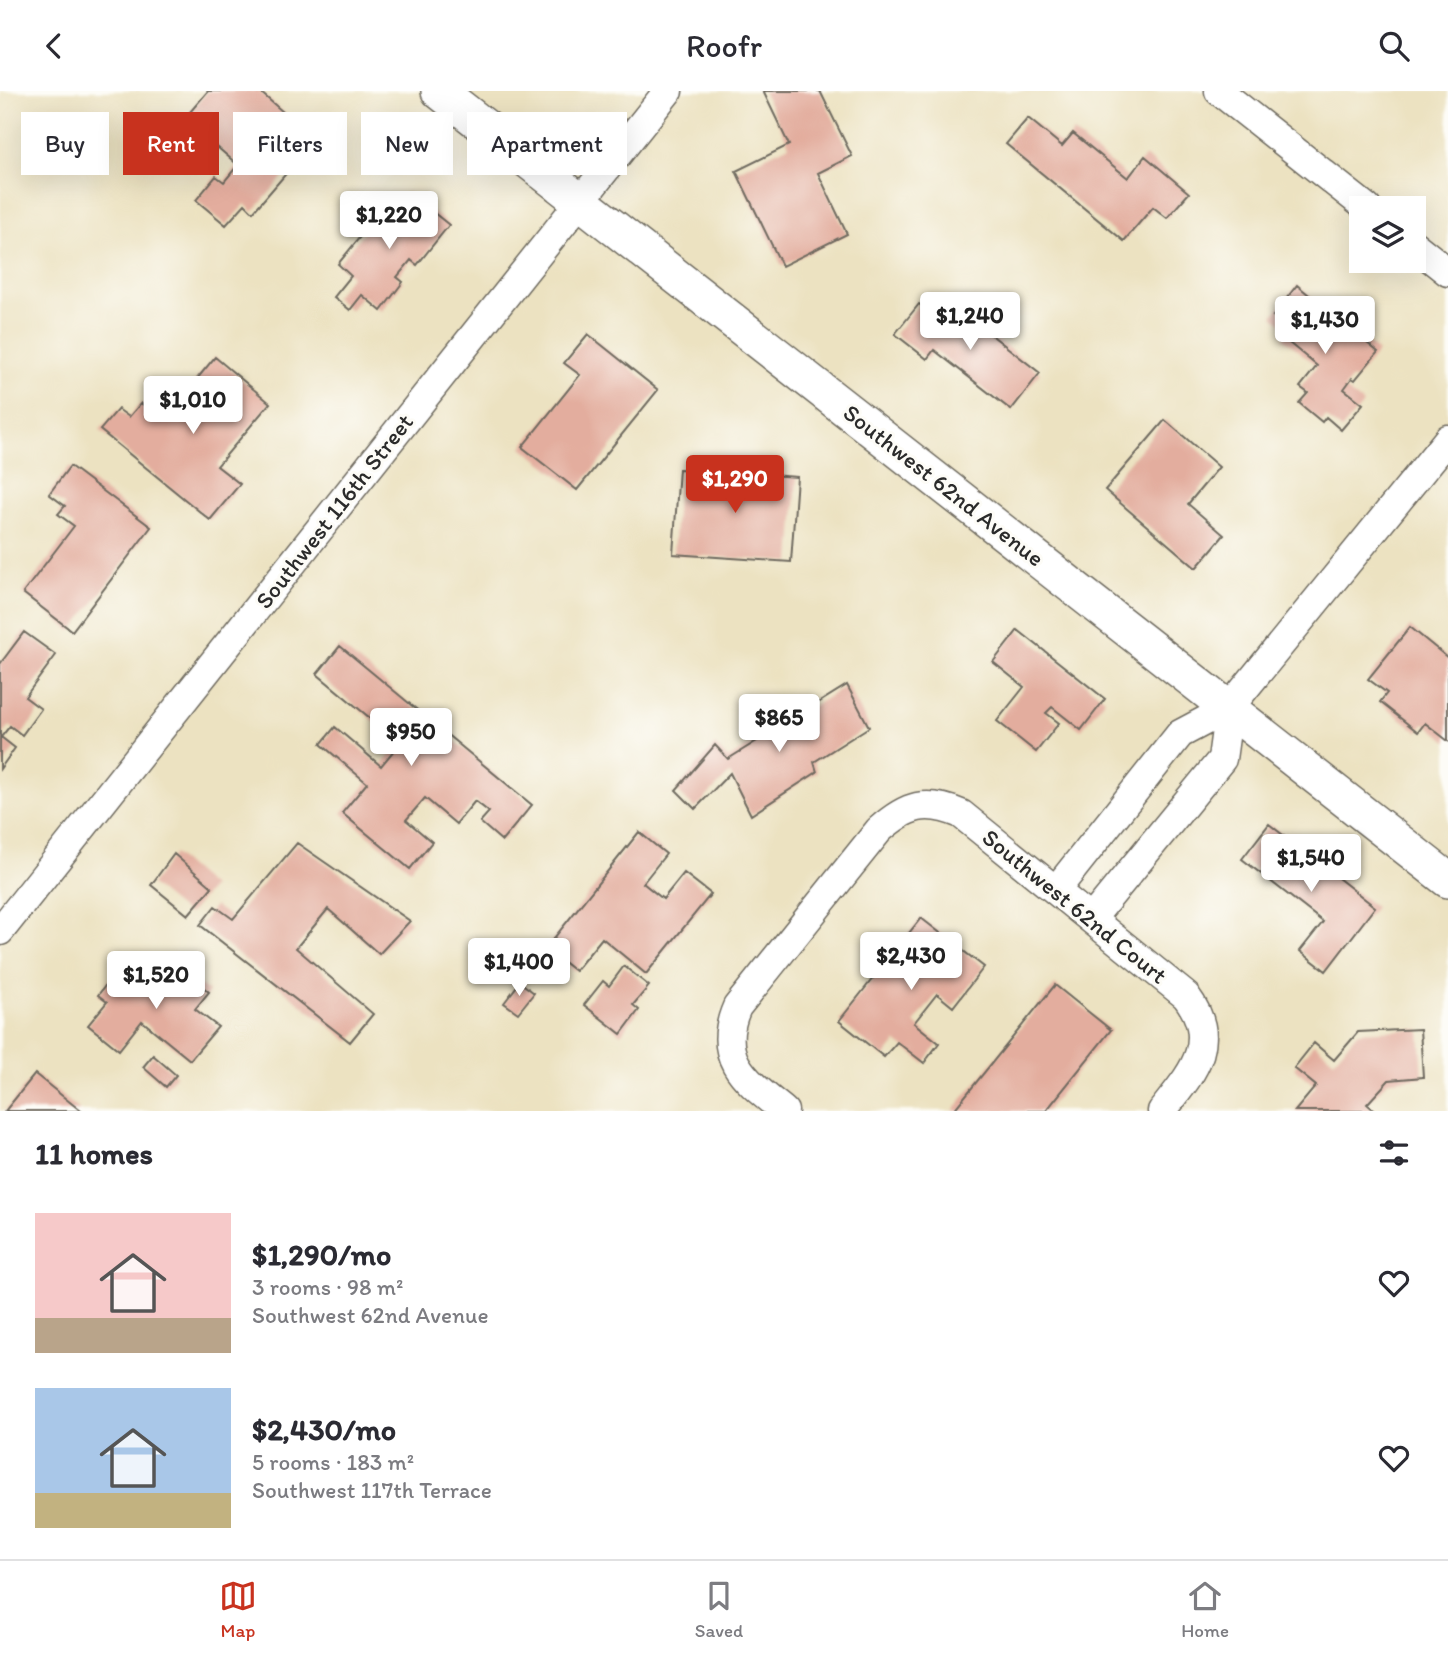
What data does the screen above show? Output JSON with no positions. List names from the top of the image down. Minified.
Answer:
{"streets":{"street":["Southwest 62nd Avenue","Southwest 116th Street","Southwest 62nd Court"]},"crossings":[["Southwest 62nd Avenue","Southwest 116th Street"]],"page":{"header":"Roofr","chip":["Buy","Rent","Filters","New","Apartment"],"price":["$1,220","$1,240","$1,430","$1,010","$1,290","$865","$950","$1,540","$2,430","$1,400","$1,520"],"heading":"11 homes","list":[{"name":"$1,290/mo","note":"3 rooms · 98 m² · Southwest 62nd Avenue"},{"name":"$2,430/mo","note":"5 rooms · 183 m² · Southwest 117th Terrace"}],"tabs":["Map","Saved","Home"]}}
